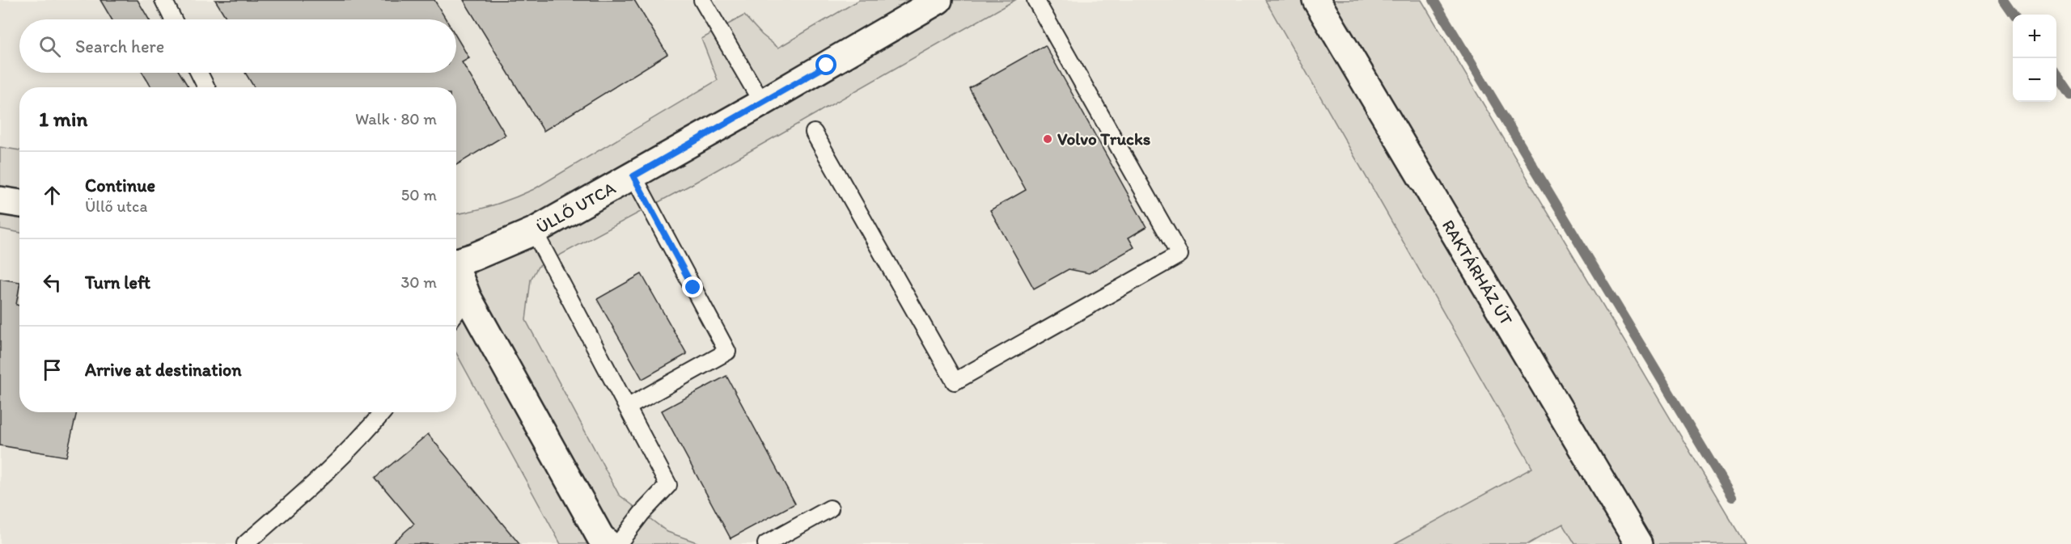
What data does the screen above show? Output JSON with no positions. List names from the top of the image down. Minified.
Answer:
{"streets":{"street":["ÜLLŐ UTCA","RAKTÁRHÁZ ÚT"]},"places":["Volvo Trucks"],"page":{"map_buttons":["+","−"],"search":"Search here","heading":["1 min","Walk · 80 m"],"list":[["Continue","Üllő utca","50 m"],["Turn left","30 m"],"Arrive at destination"]}}
